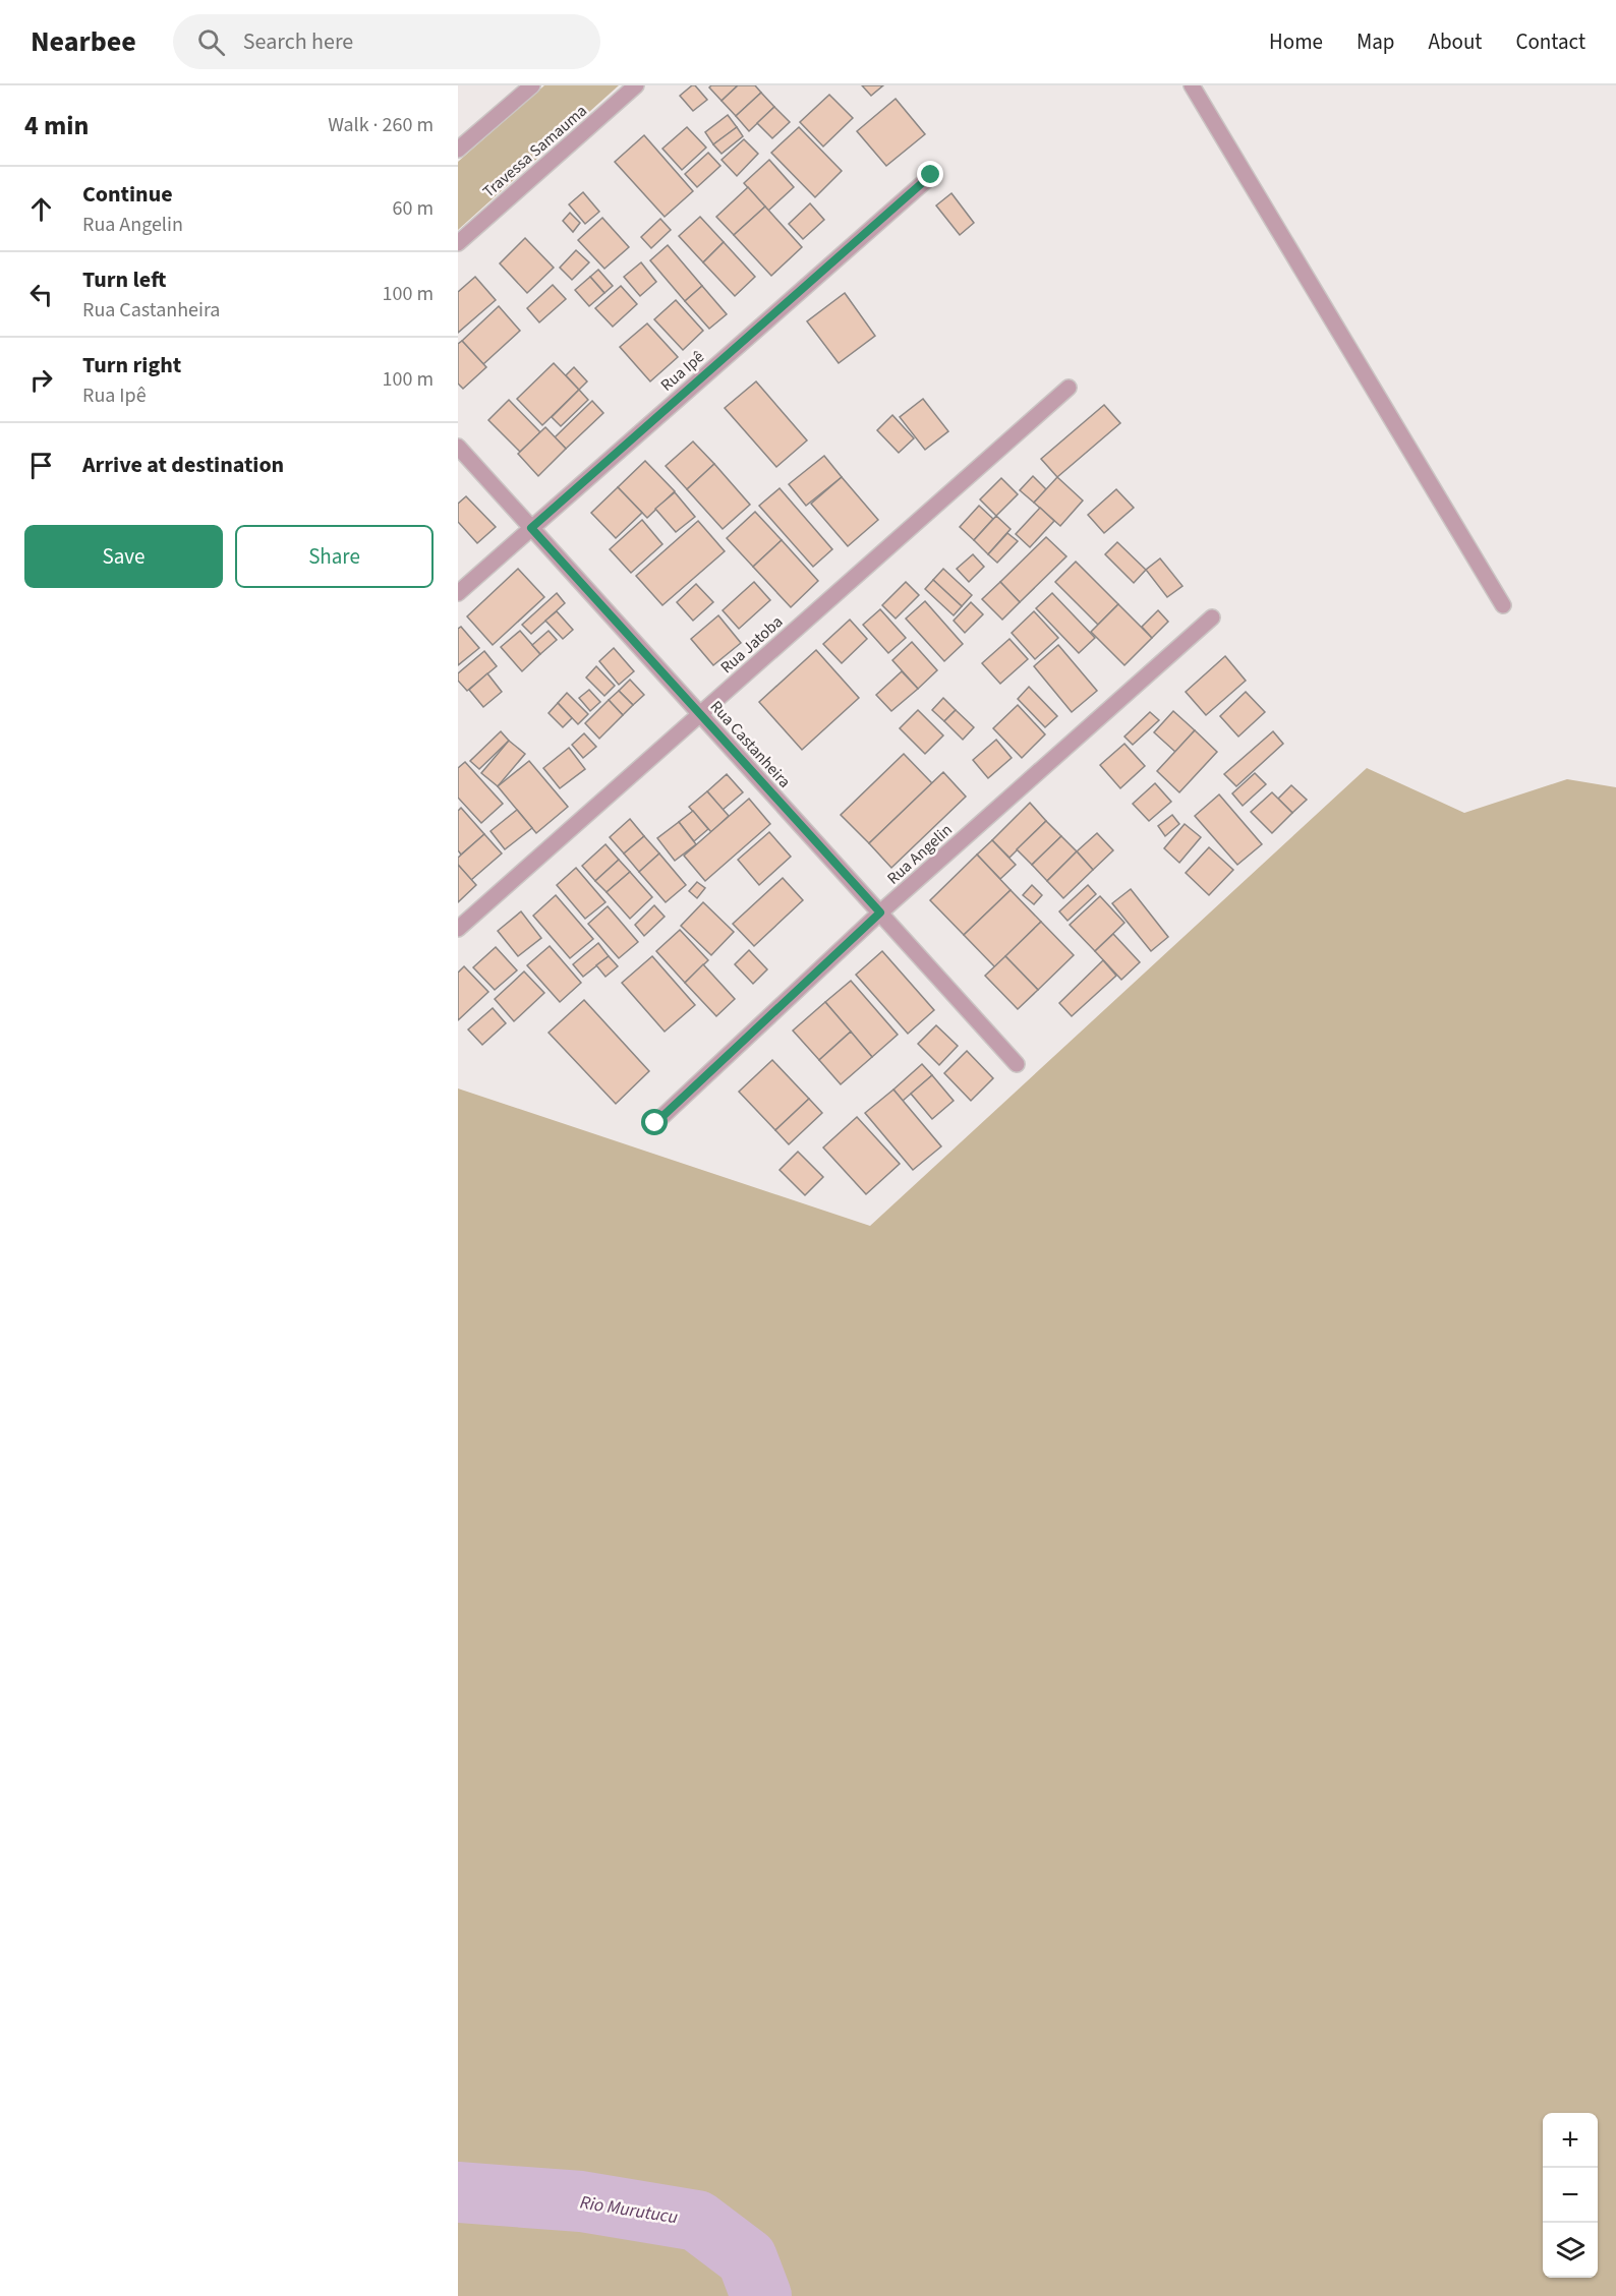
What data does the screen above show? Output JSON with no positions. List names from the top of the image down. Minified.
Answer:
{"streets":{"street":["Travessa Samauma","Rua Ipê","Rua Jatoba","Rua Castanheira","Rua Angelin"]},"crossings":[["Rua Ipê","Rua Castanheira"],["Rua Jatoba","Rua Castanheira"],["Rua Castanheira","Rua Angelin"]],"water":["Rio Murutucu"],"page":{"header":"Nearbee","search":"Search here","nav":["Home","Map","About","Contact"],"heading":["4 min","Walk · 260 m"],"list":[["Continue","Rua Angelin","60 m"],["Turn left","Rua Castanheira","100 m"],["Turn right","Rua Ipê","100 m"],"Arrive at destination"],"buttons":["Save","Share"],"map_buttons":["+","−"]}}
